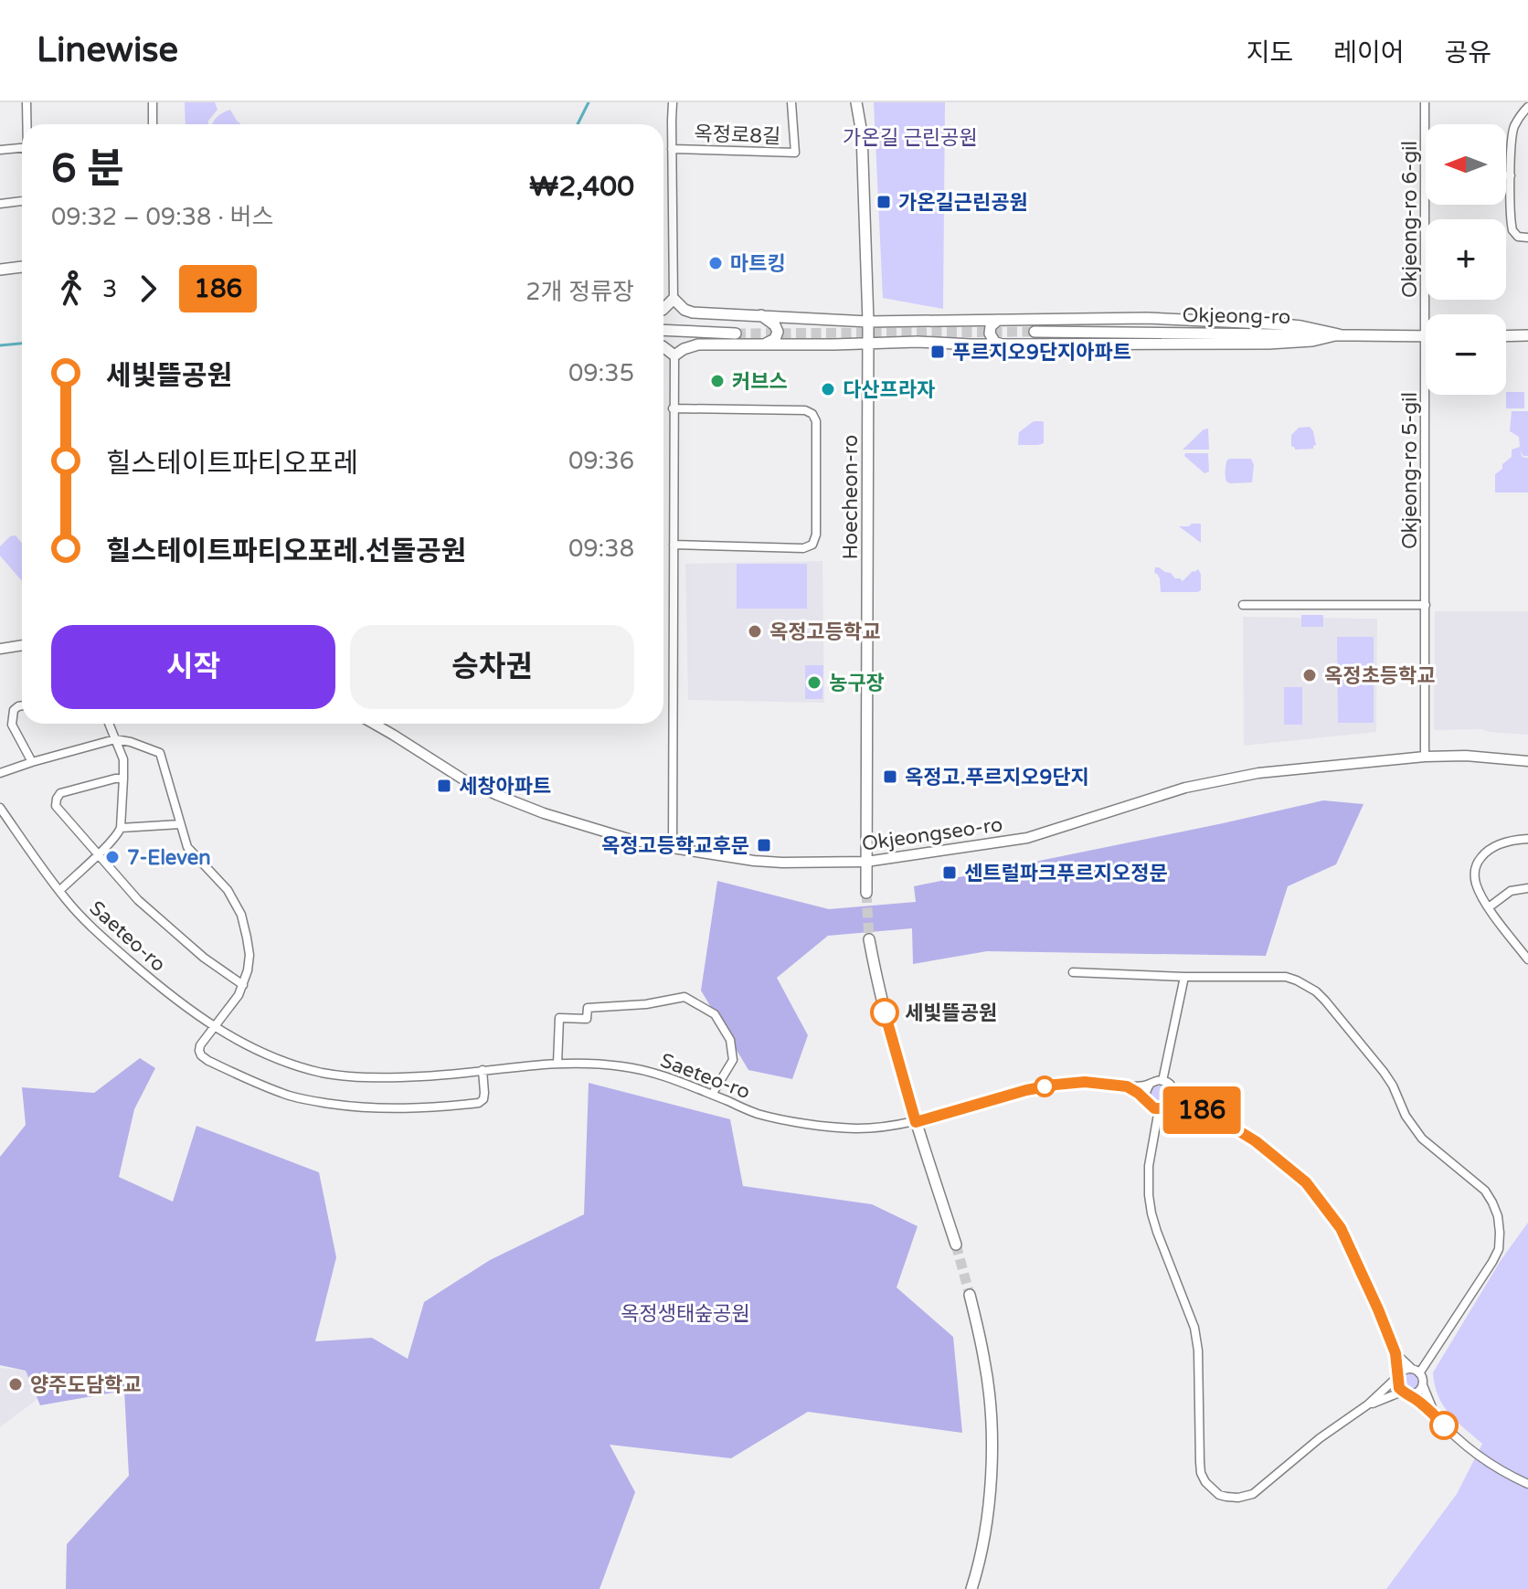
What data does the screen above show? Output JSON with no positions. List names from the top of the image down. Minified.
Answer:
{"streets":{"main road":["Okjeong-ro","Hoecheon-ro"],"street":["옥정로8길","Okjeong-ro 6-gil","Okjeong-ro 5-gil","Okjeongseo-ro","Saeteo-ro"]},"crossings":[["Okjeong-ro 5-gil","Okjeongseo-ro"],["Hoecheon-ro","Okjeongseo-ro"]],"parks":["가온길 근린공원","옥정생태숲공원"],"places":{"transit":["가온길근린공원","푸르지오9단지아파트","옥정고.푸르지오9단지","세창아파트","옥정고등학교후문","센트럴파크푸르지오정문"],"other":["마트킹","커브스","다산프라자","옥정고등학교","옥정초등학교","농구장","7-Eleven","세빛뜰공원","양주도담학교"]},"lines":["bus line 186"],"north":"left","page":{"header":"Linewise","nav":["지도","레이어","공유"],"on_map":"186","map_buttons":["+","−"],"heading":["6 분","09:32 – 09:38 · 버스","₩2,400"],"legs":["3","186","2개 정류장"],"list":[{"name":"세빛뜰공원","value":"09:35"},{"name":"힐스테이트파티오포레","value":"09:36"},{"name":"힐스테이트파티오포레.선돌공원","value":"09:38"}],"buttons":["시작","승차권"]}}
